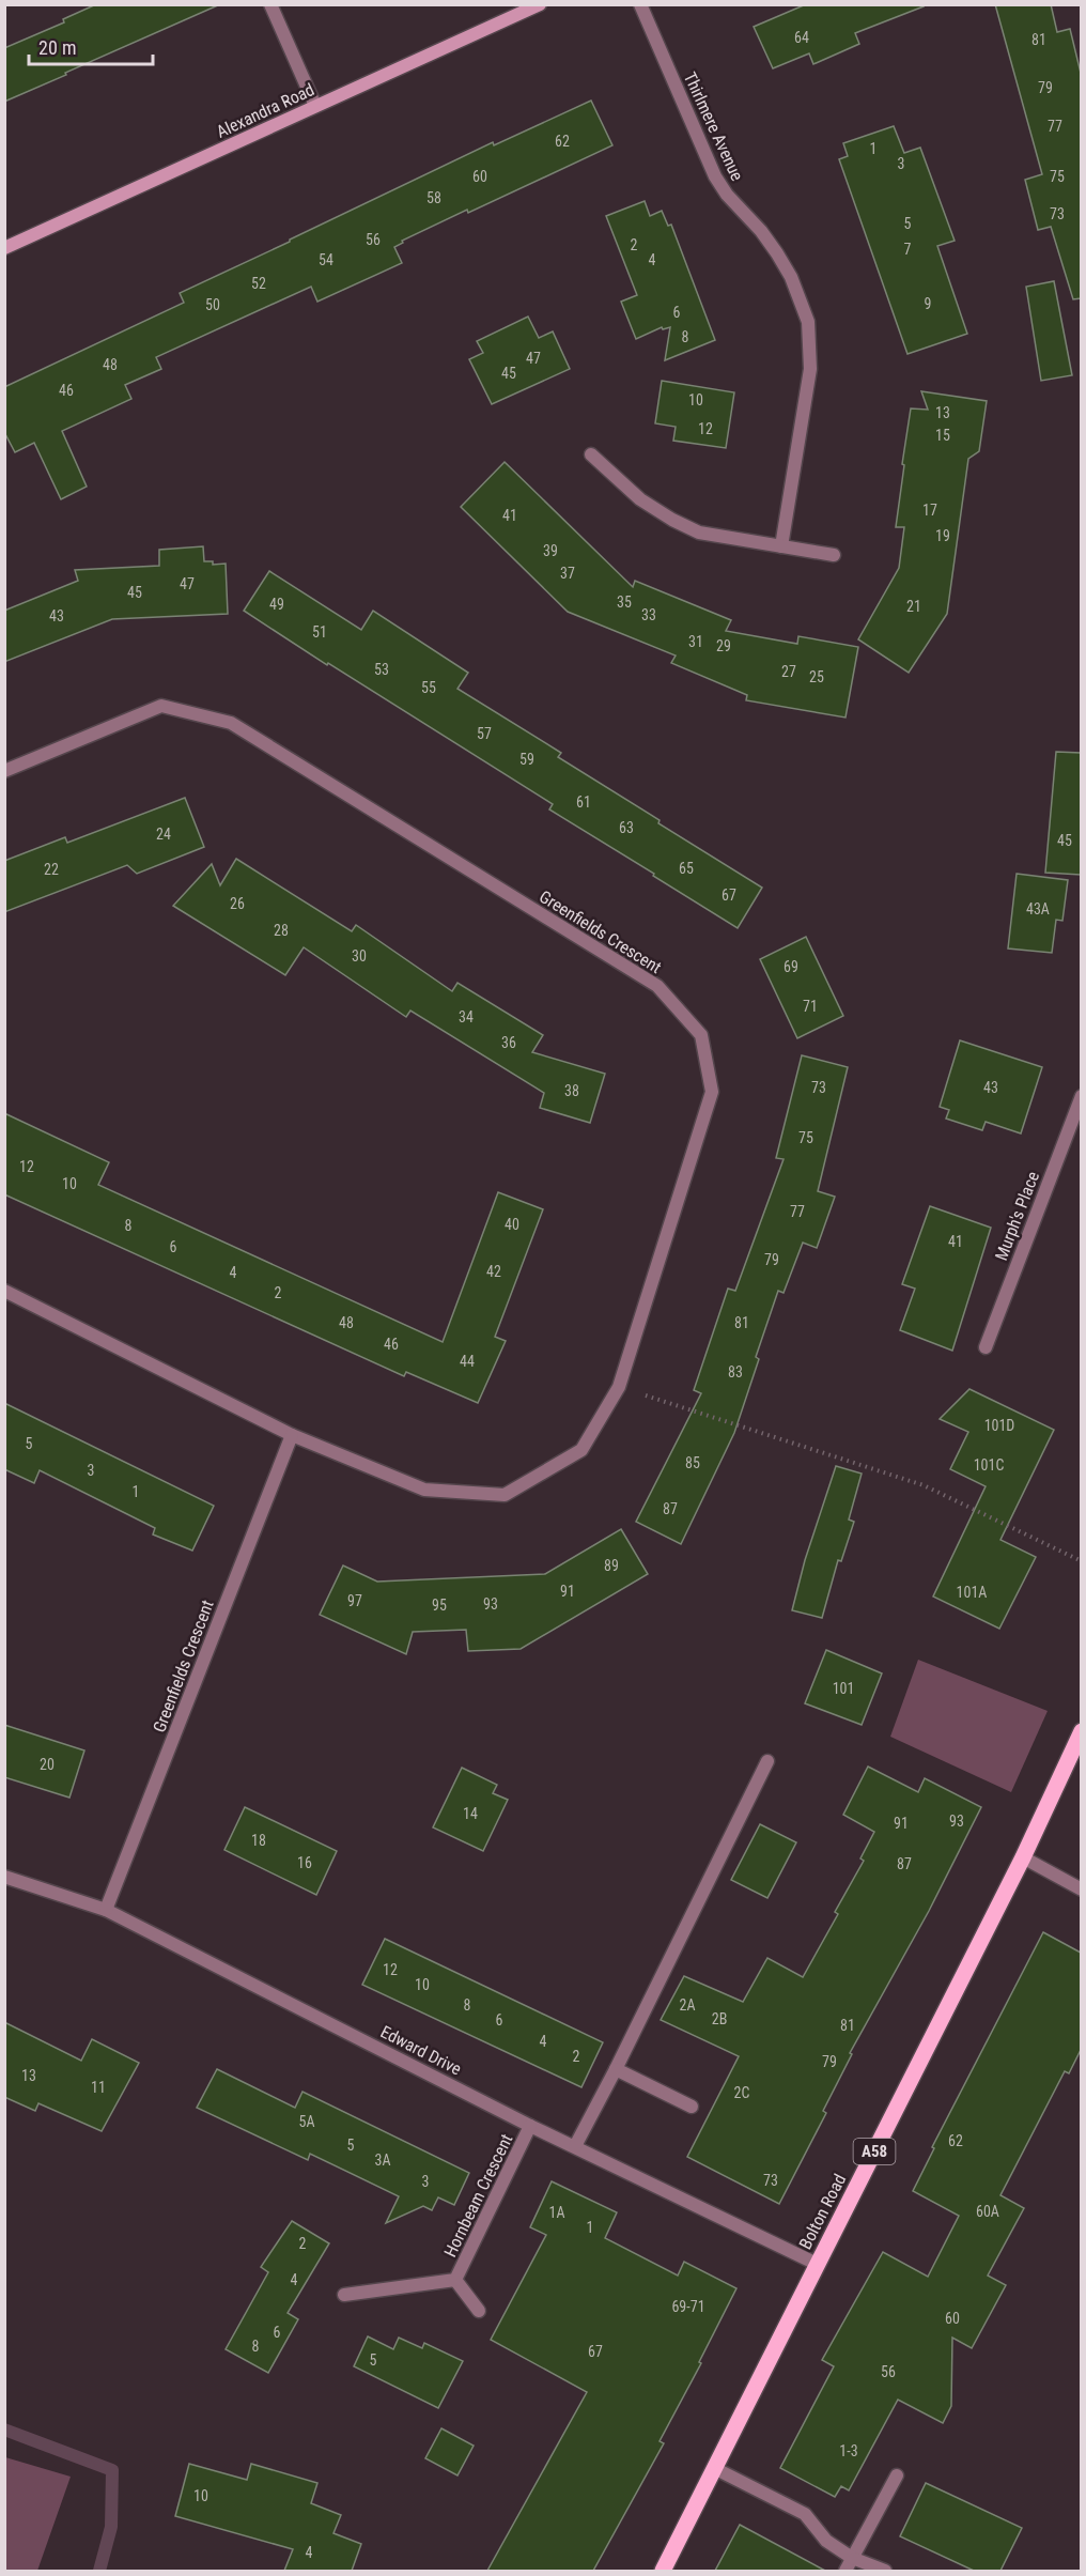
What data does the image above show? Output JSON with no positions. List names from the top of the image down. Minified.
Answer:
{"streets":{"main road":["A58","Bolton Road"],"street":["Alexandra Road","Thirlmere Avenue","Greenfields Crescent","Murph's Place","Edward Drive","Hornbeam Crescent"]},"crossings":[["Greenfields Crescent","Edward Drive"],["Edward Drive","Hornbeam Crescent"],["Edward Drive","Bolton Road"]],"house_numbers":["64","81","79","77","62","1","3","60","75","58","73","5","56","2","7","54","4","52","9","50","6","8","47","48","45","46","10","13","12","15","17","41","19","39","37","47","45","35","49","21","33","43","51","31","29","53","27","25","55","57","59","61","63","24","45","65","22","67","26","43A","28","30","69","71","34","36","73","43","38","75","12","10","77","40","8","41","6","79","42","4","2","48","81","46","44","83","101D","5","85","101C","3","1","87","89","91","101A","97","93","95","101","20","14","93","91","18","16","87","12","10","8","2A","2B","6","81","4","2","79","13","11","2C","5A","62","5","3A","73","3","60A","1A","1","2","4","69-71","60","6","8","67","5","56","1-3","10","4"],"scale_bar":"20 m"}
